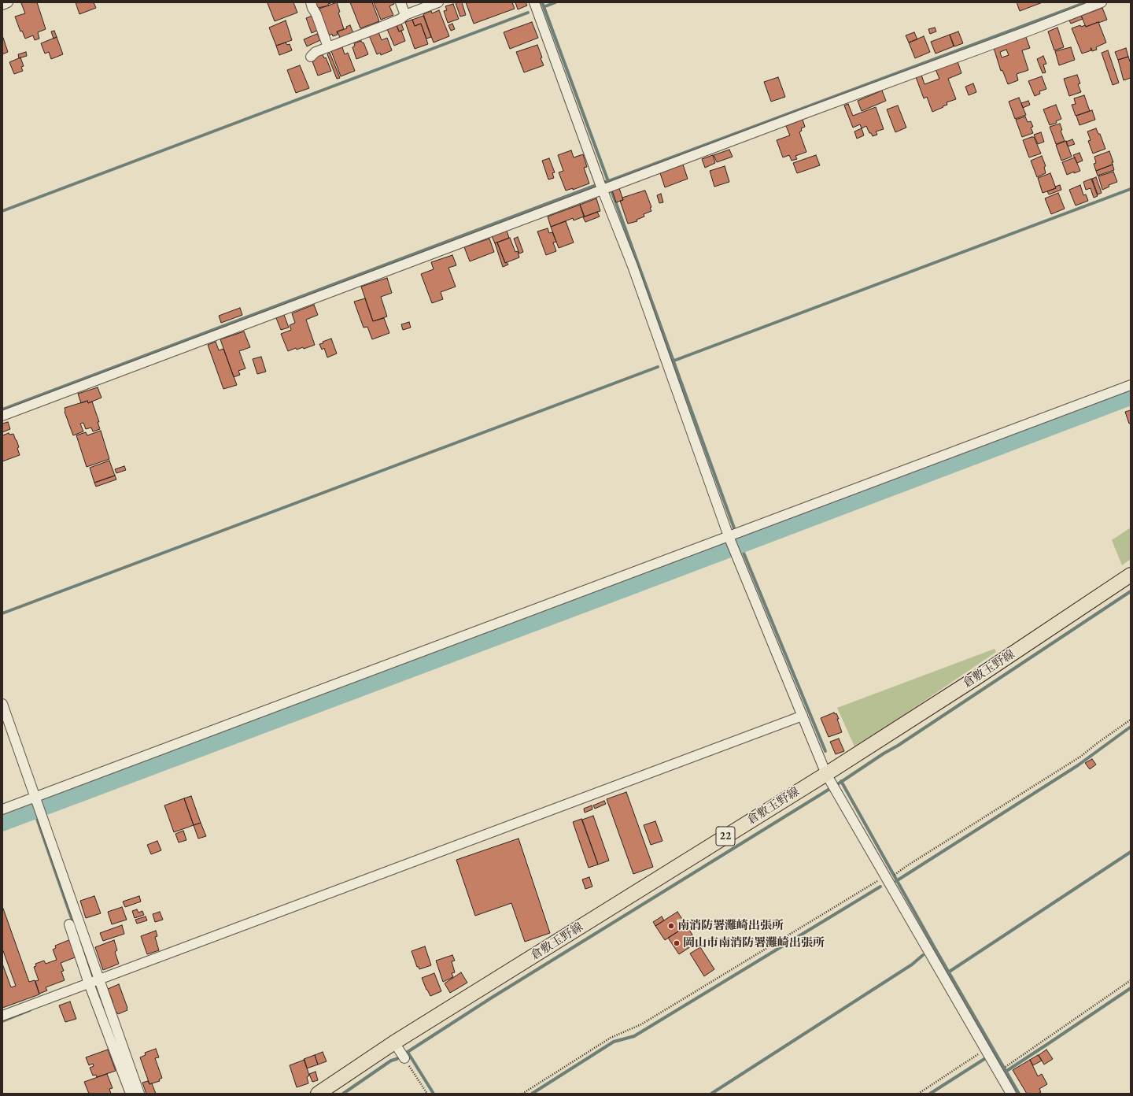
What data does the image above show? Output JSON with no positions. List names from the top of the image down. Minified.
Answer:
{"streets":{"main road":["倉敷玉野線","22"]},"places":["南消防署灘崎出張所","岡山市南消防署灘崎出張所"]}
